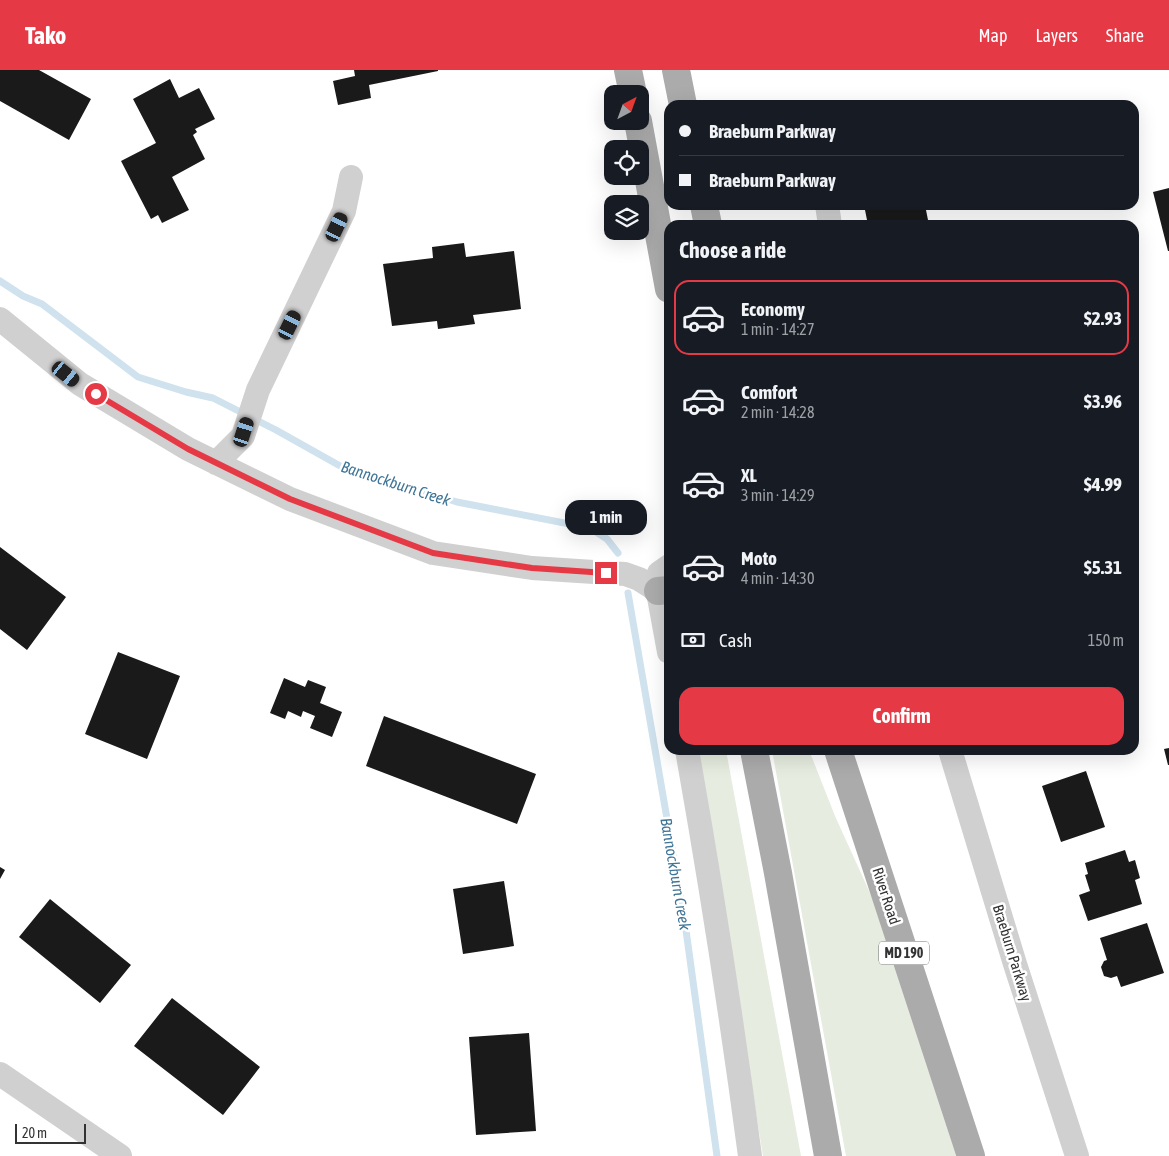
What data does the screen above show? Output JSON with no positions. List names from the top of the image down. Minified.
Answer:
{"streets":{"main road":["River Road","MD 190"],"street":["Braeburn Parkway"]},"water":["Bannockburn Creek"],"scale_bar":"20 m","north":"top right","page":{"header":"Tako","nav":["Map","Layers","Share"],"banner":["Braeburn Parkway","Braeburn Parkway"],"heading":"Choose a ride","list":[{"name":"Economy","note":"1 min · 14:27","value":"$2.93"},{"name":"Comfort","note":"2 min · 14:28","value":"$3.96"},{"name":"XL","note":"3 min · 14:29","value":"$4.99"},{"name":"Moto","note":"4 min · 14:30","value":"$5.31"}],"bubble":"1 min","pay":["Cash","150 m"],"buttons":"Confirm","scale":"20 m"}}
